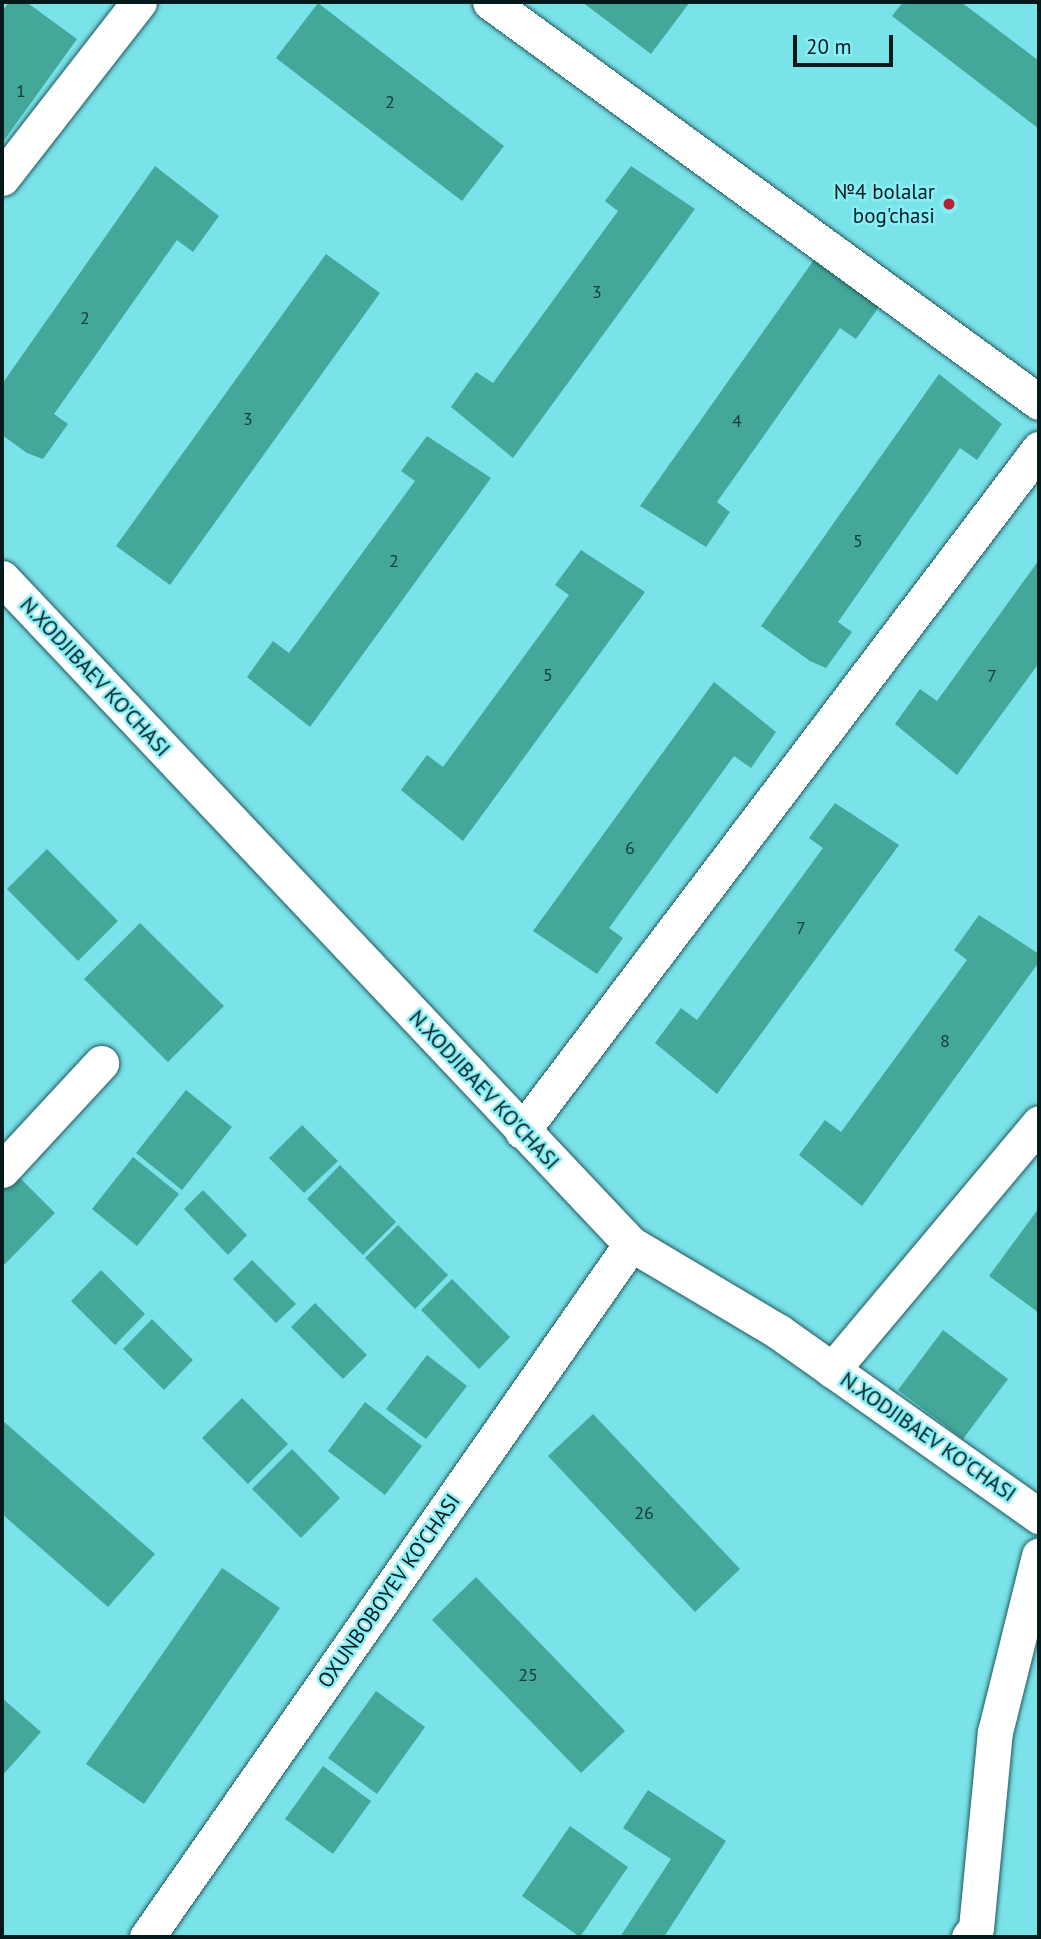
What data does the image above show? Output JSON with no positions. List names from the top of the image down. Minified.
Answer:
{"streets":{"street":["N.XODJIBAEV KO'CHASI","OXUNBOBOYEV KO‘CHASI"]},"crossings":[["N.XODJIBAEV KO'CHASI","OXUNBOBOYEV KO‘CHASI"]],"places":["№4 bolalar bog'chasi"],"house_numbers":["1","2","3","2","3","4","5","2","5","7","6","7","8","26","25"],"scale_bar":"20 m"}
